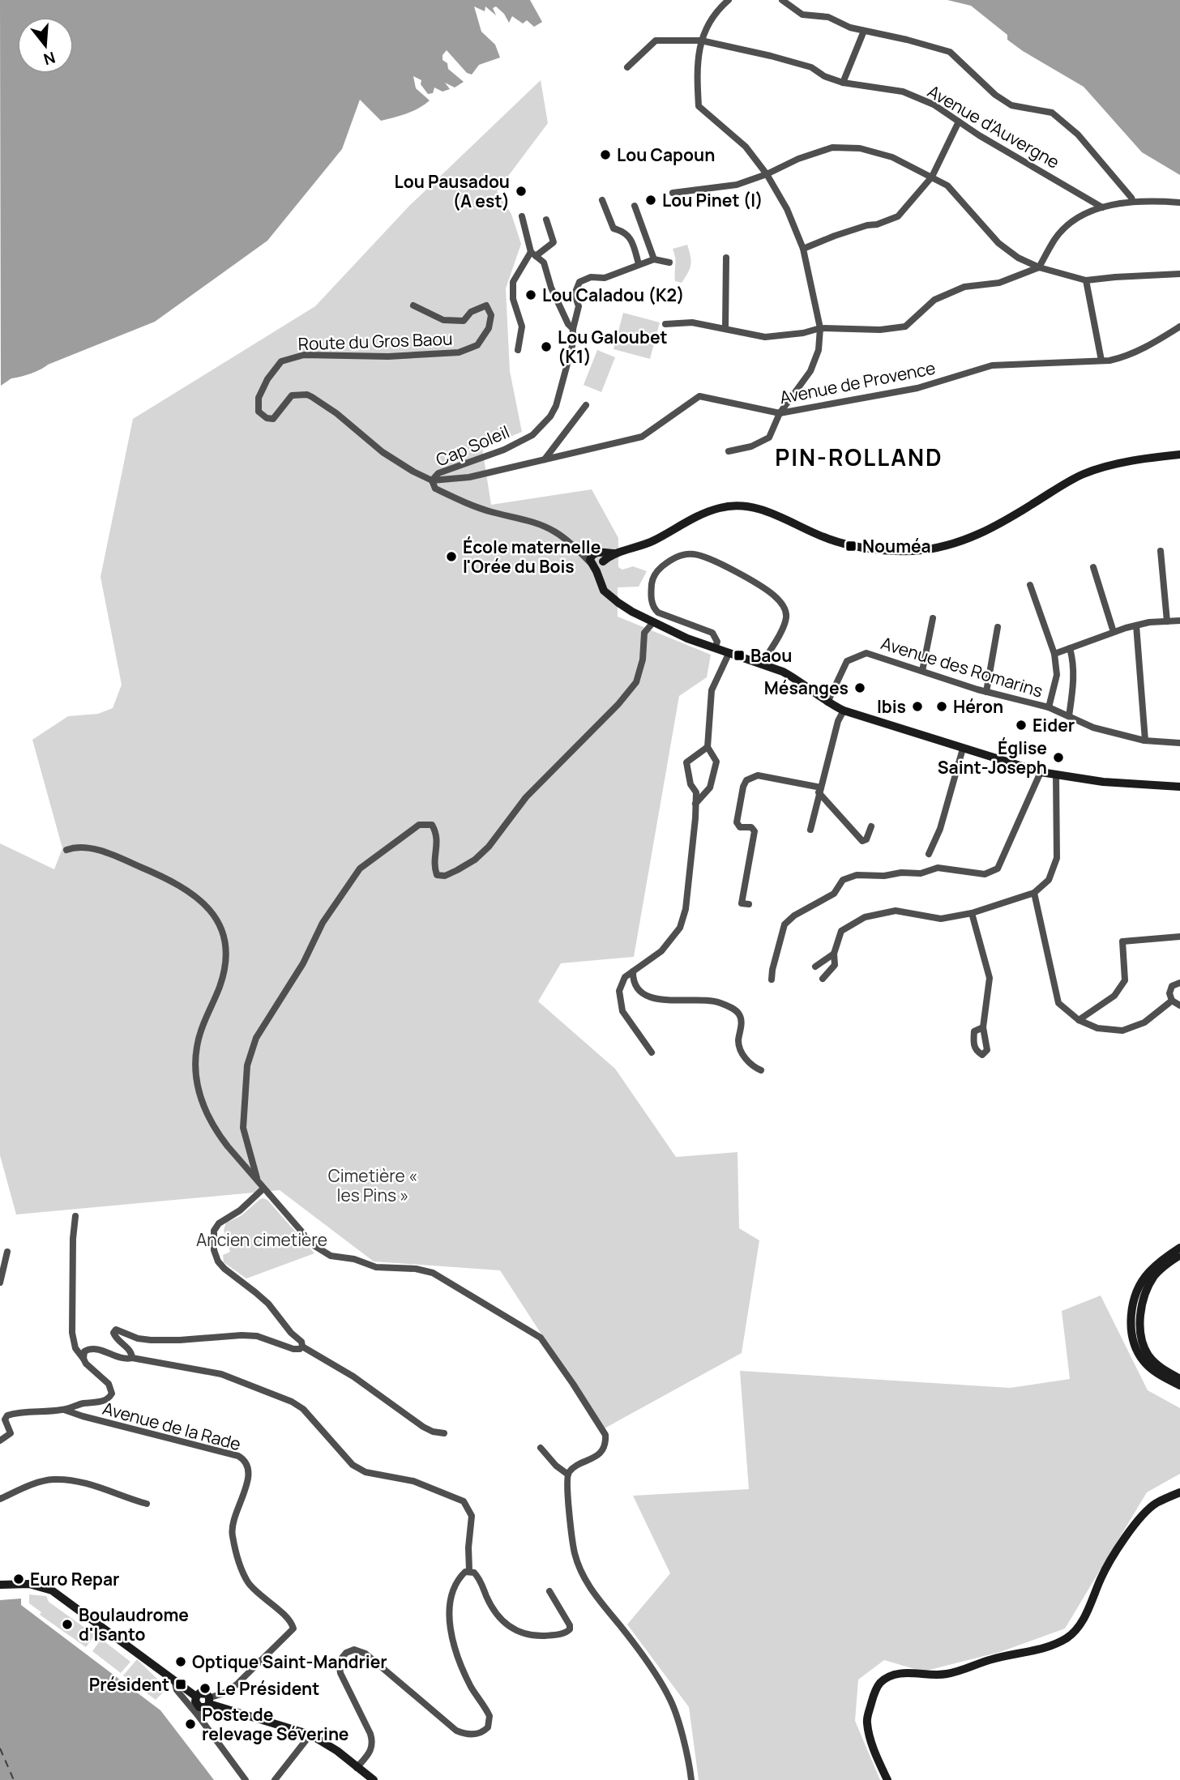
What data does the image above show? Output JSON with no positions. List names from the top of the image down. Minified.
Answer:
{"streets":{"street":["Avenue d'Auvergne","Route du Gros Baou","Avenue de Provence","Cap Soleil","Avenue des Romarins","Avenue de la Rade"]},"crossings":[["Route du Gros Baou","Avenue de Provence"],["Route du Gros Baou","Cap Soleil"],["Avenue de Provence","Cap Soleil"]],"districts":["PIN-ROLLAND"],"parks":["Cimetière « les Pins »","Ancien cimetière"],"places":{"other":["Lou Capoun","Lou Pausadou (A est)","Lou Pinet (I)","Lou Caladou (K2)","Lou Galoubet (K1)","École maternelle l'Orée du Bois","Mésanges","Ibis","Héron","Eider","Église Saint-Joseph","Euro Repar","Boulaudrome d'Isanto","Optique Saint-Mandrier","Le Président","Poste de relevage Séverine"],"transit":["Nouméa","Baou","Président"]},"north":"bottom"}
